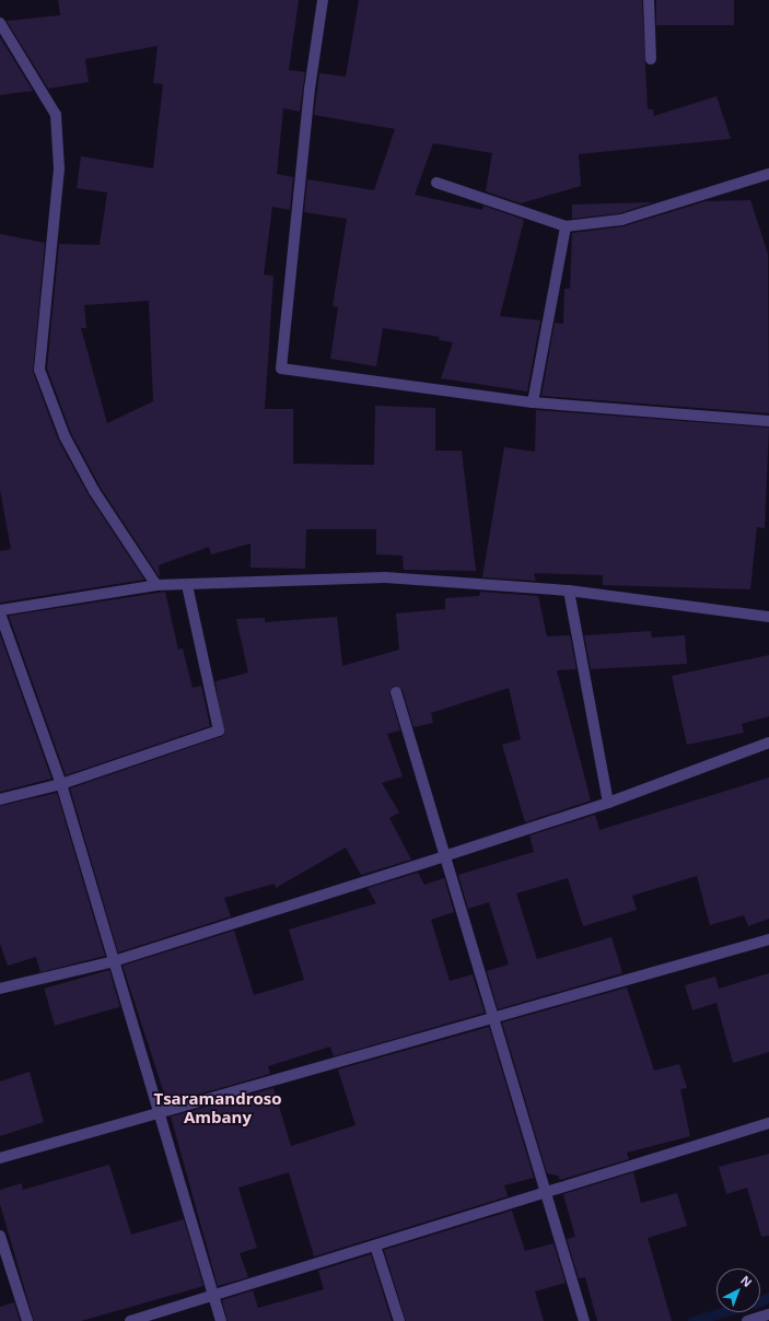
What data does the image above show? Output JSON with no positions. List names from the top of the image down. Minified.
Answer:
{"districts":["Tsaramandroso Ambany"],"north":"top right"}
